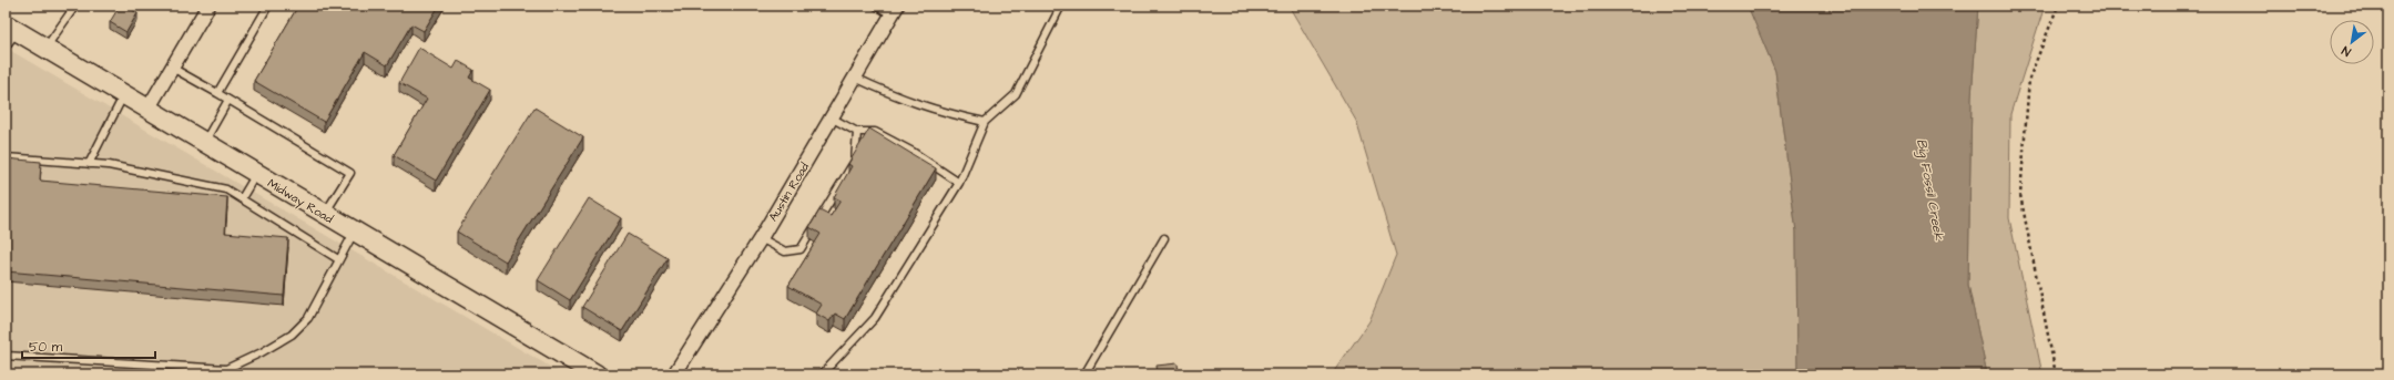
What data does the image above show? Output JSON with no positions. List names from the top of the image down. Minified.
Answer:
{"streets":{"main road":["Midway Road"],"street":["Austin Road"]},"water":["Big Fossil Creek"],"scale_bar":"50 m","north":"bottom left"}
